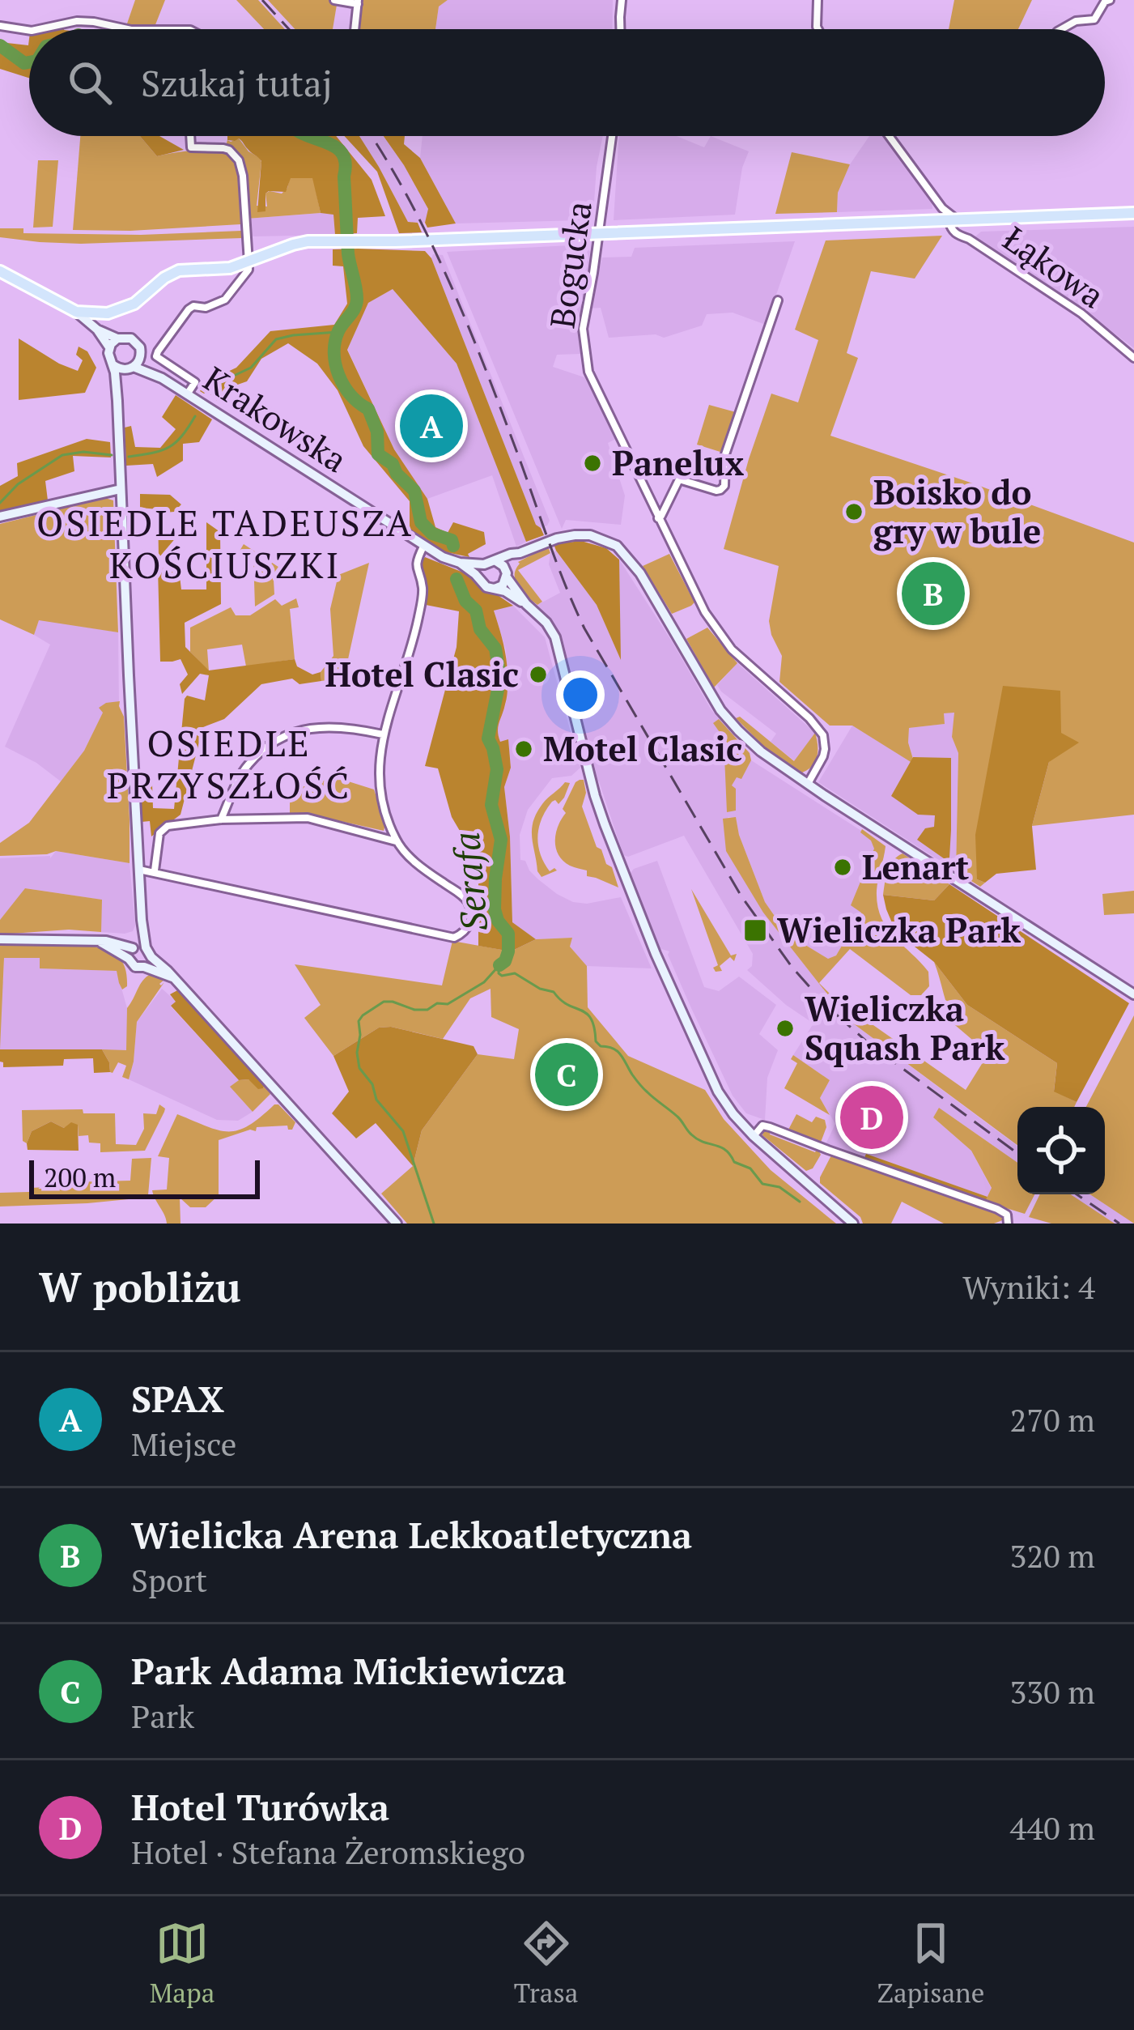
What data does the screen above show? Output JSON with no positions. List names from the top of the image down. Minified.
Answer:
{"streets":{"street":["Bogucka","Łąkowa","Krakowska"]},"districts":["OSIEDLE TADEUSZA KOŚCIUSZKI","OSIEDLE PRZYSZŁOŚĆ"],"water":["Serafa"],"places":{"other":["Panelux","Boisko do gry w bule","Hotel Clasic","Motel Clasic","Lenart","Wieliczka Squash Park"],"transit":["Wieliczka Park"]},"scale_bar":"200 m","page":{"search":"Szukaj tutaj","pins":["A","B","C","D"],"scale":"200 m","heading":["W pobliżu","Wyniki: 4"],"list":[{"mark":"A","name":"SPAX","note":"Miejsce","value":"270 m"},{"mark":"B","name":"Wielicka Arena Lekkoatletyczna","note":"Sport","value":"320 m"},{"mark":"C","name":"Park Adama Mickiewicza","note":"Park","value":"330 m"},{"mark":"D","name":"Hotel Turówka","note":"Hotel · Stefana Żeromskiego","value":"440 m"}],"nav":["Mapa","Trasa","Zapisane"]}}
